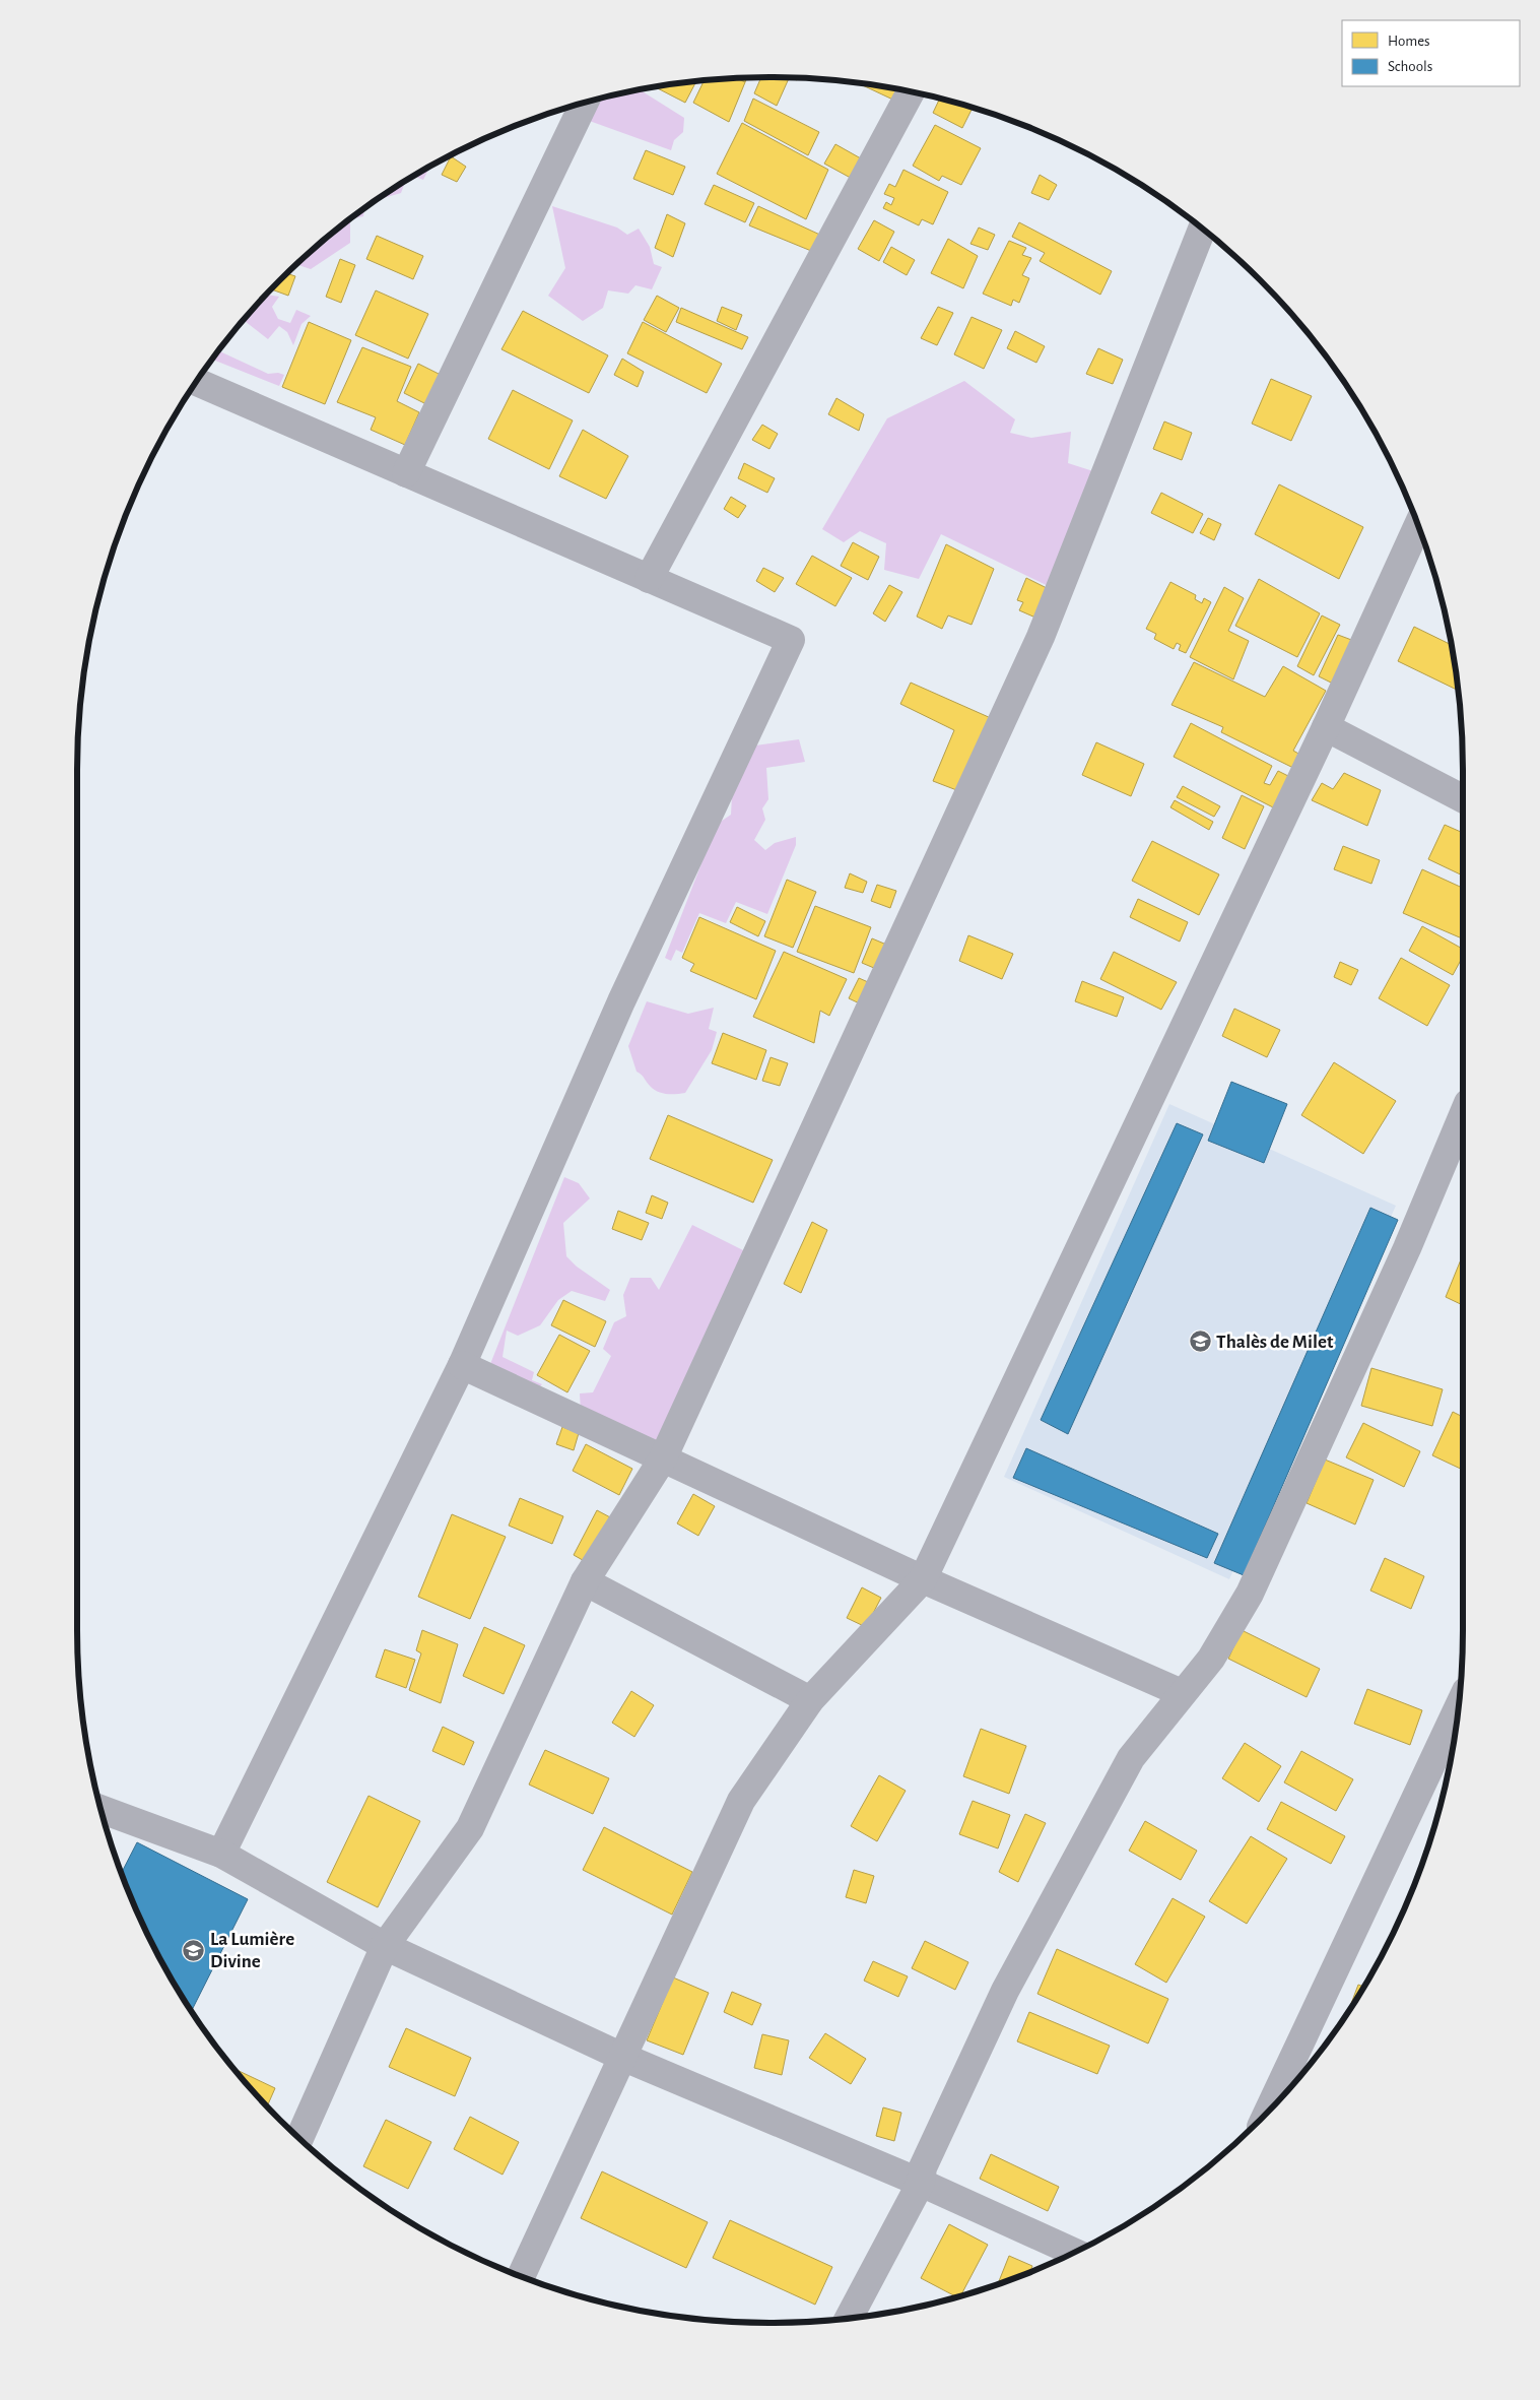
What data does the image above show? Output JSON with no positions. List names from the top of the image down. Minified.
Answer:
{"places":{"school or university":["Thalès de Milet","La Lumière Divine"]},"legend":["Homes","Schools"]}
